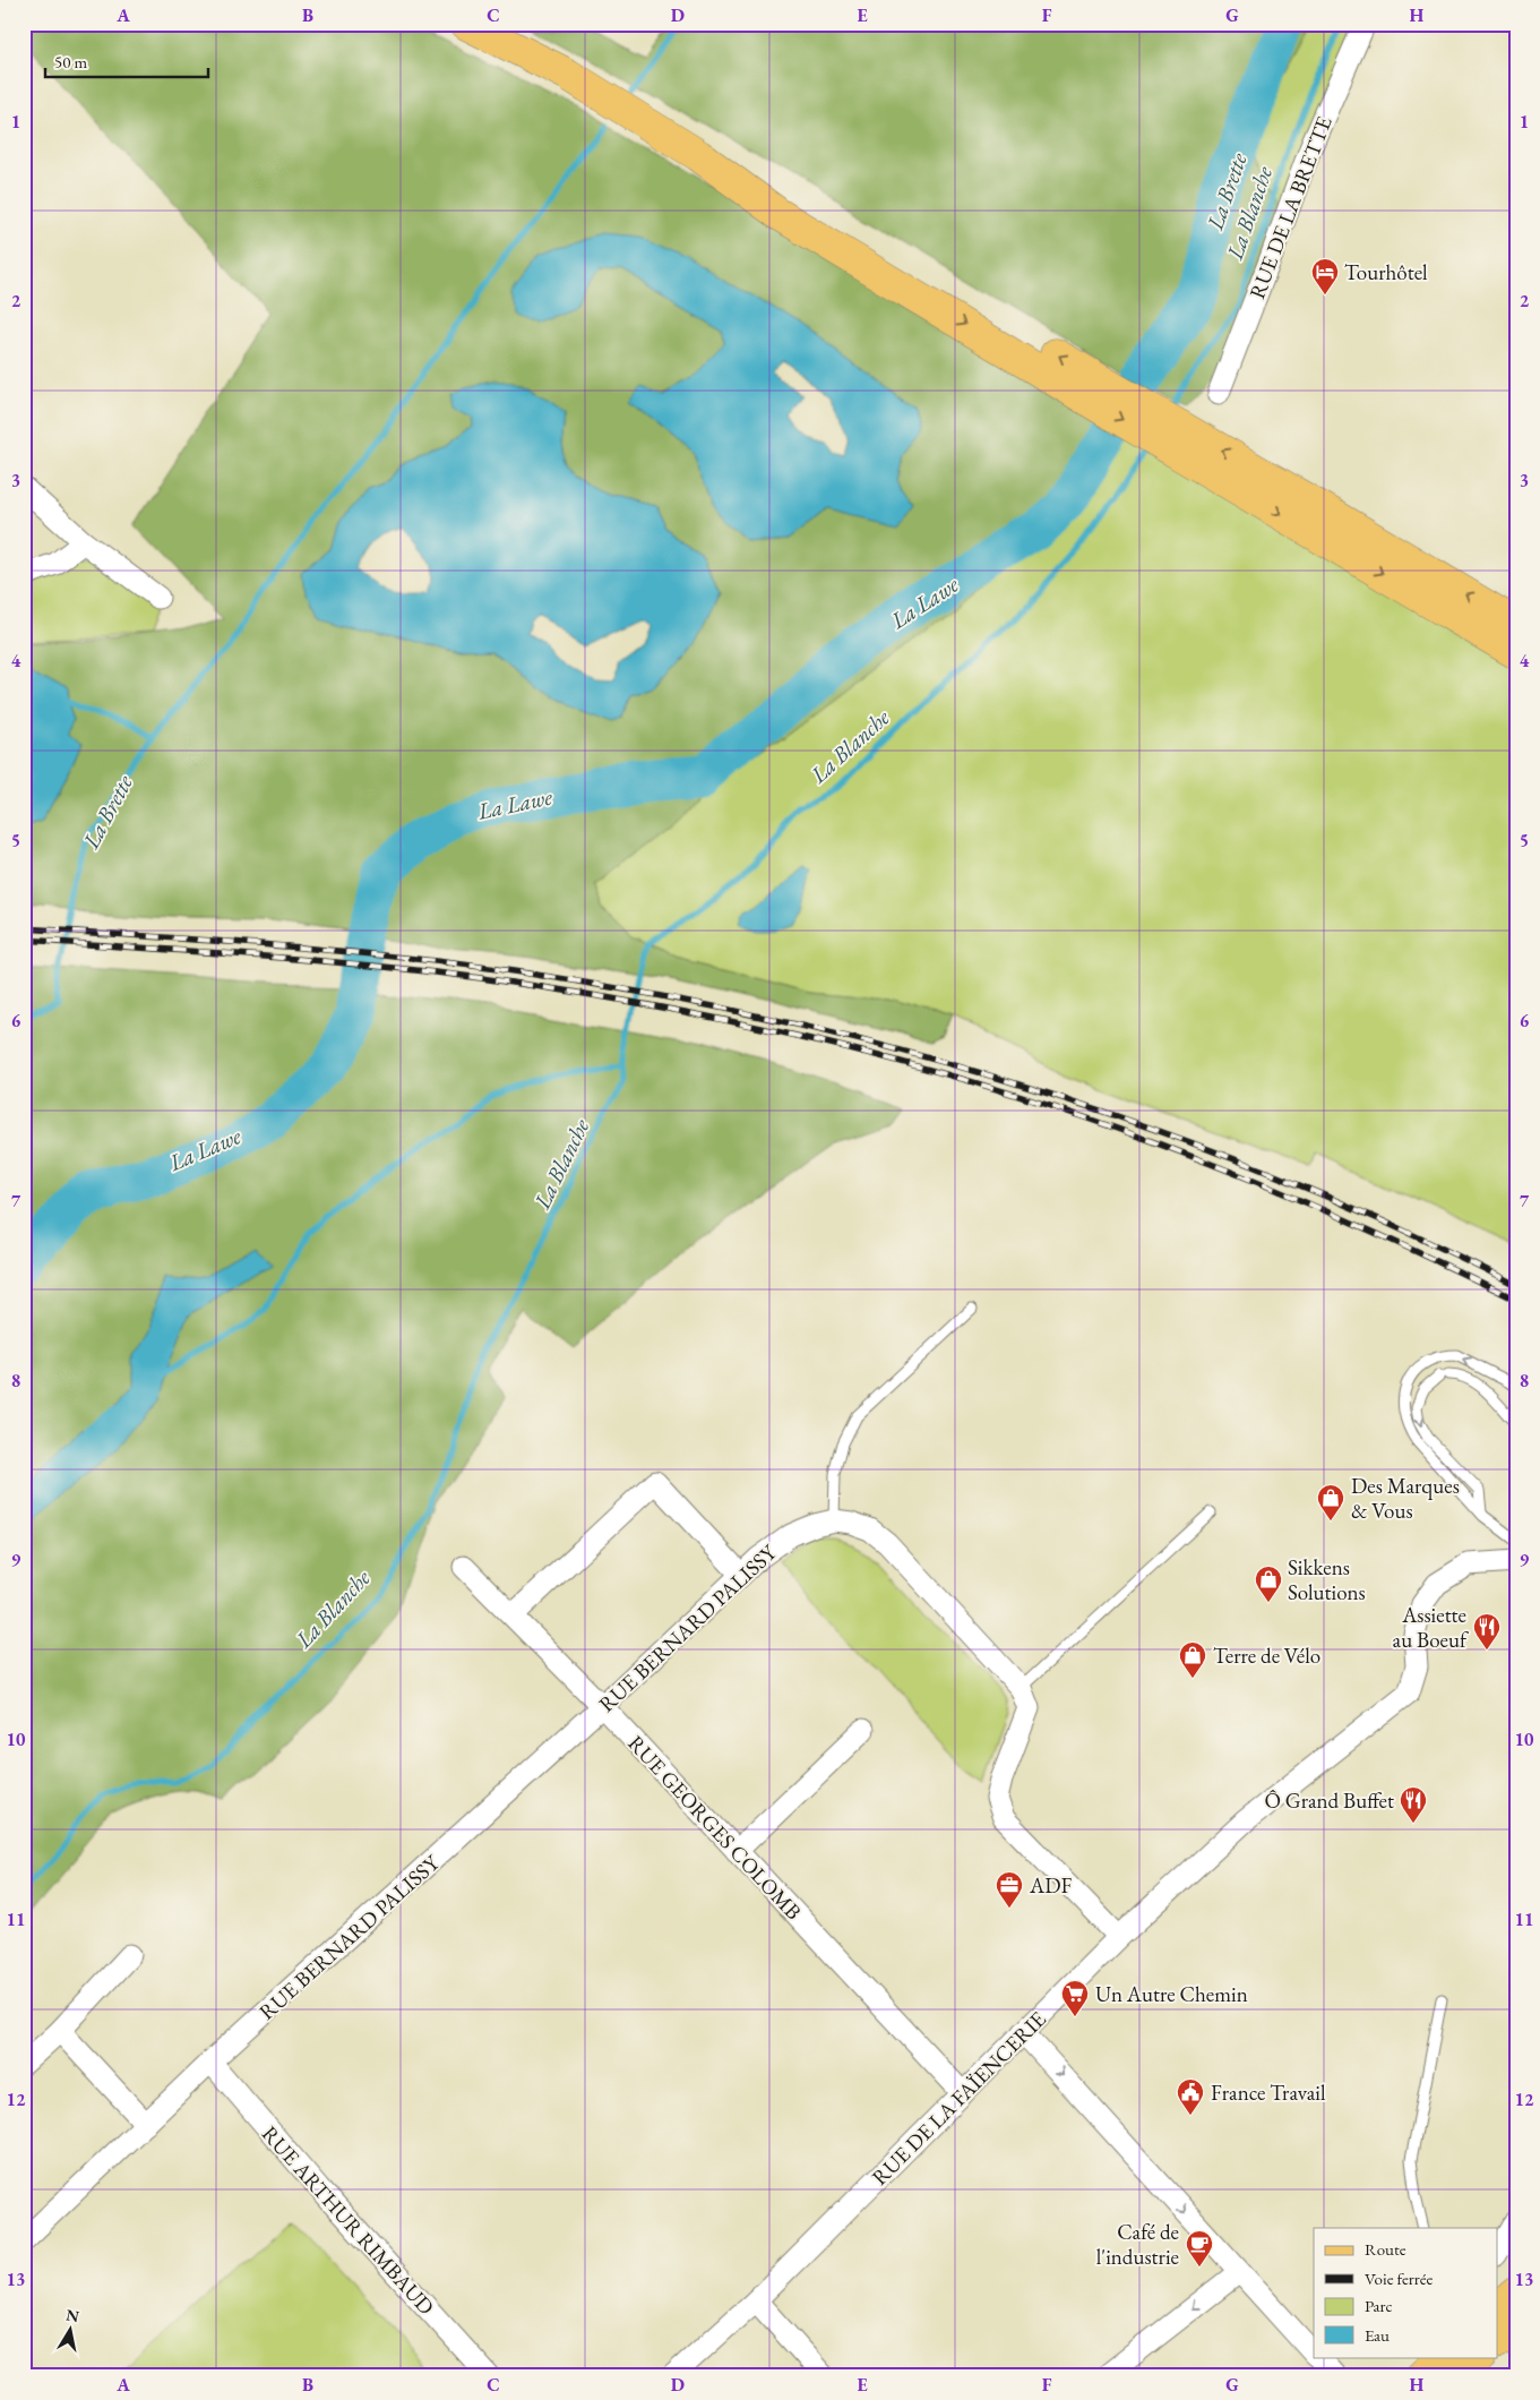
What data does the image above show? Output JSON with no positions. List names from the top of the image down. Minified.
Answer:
{"streets":{"street":["RUE DE LA BRETTE","RUE BERNARD PALISSY","RUE GEORGES COLOMB","RUE DE LA FAÏENCERIE","RUE ARTHUR RIMBAUD"]},"crossings":[["RUE BERNARD PALISSY","RUE GEORGES COLOMB"],["RUE BERNARD PALISSY","RUE ARTHUR RIMBAUD"],["RUE GEORGES COLOMB","RUE DE LA FAÏENCERIE"]],"water":["La Brette","La Blanche","La Lawe"],"places":{"hotel":["Tourhôtel"],"shop":["Des Marques & Vous","Sikkens Solutions","Terre de Vélo"],"restaurant":["Assiette au Boeuf","Ô Grand Buffet"],"office":["ADF"],"supermarket":["Un Autre Chemin"],"public building":["France Travail"],"cafe":["Café de l'industrie"]},"legend":["Route","Voie ferrée","Parc","Eau"],"scale_bar":"50 m","north":"top","grid":{"columns":["A","B","C","D","E","F","G","H"],"rows":["1","2","3","4","5","6","7","8","9","10","11","12","13"]}}
